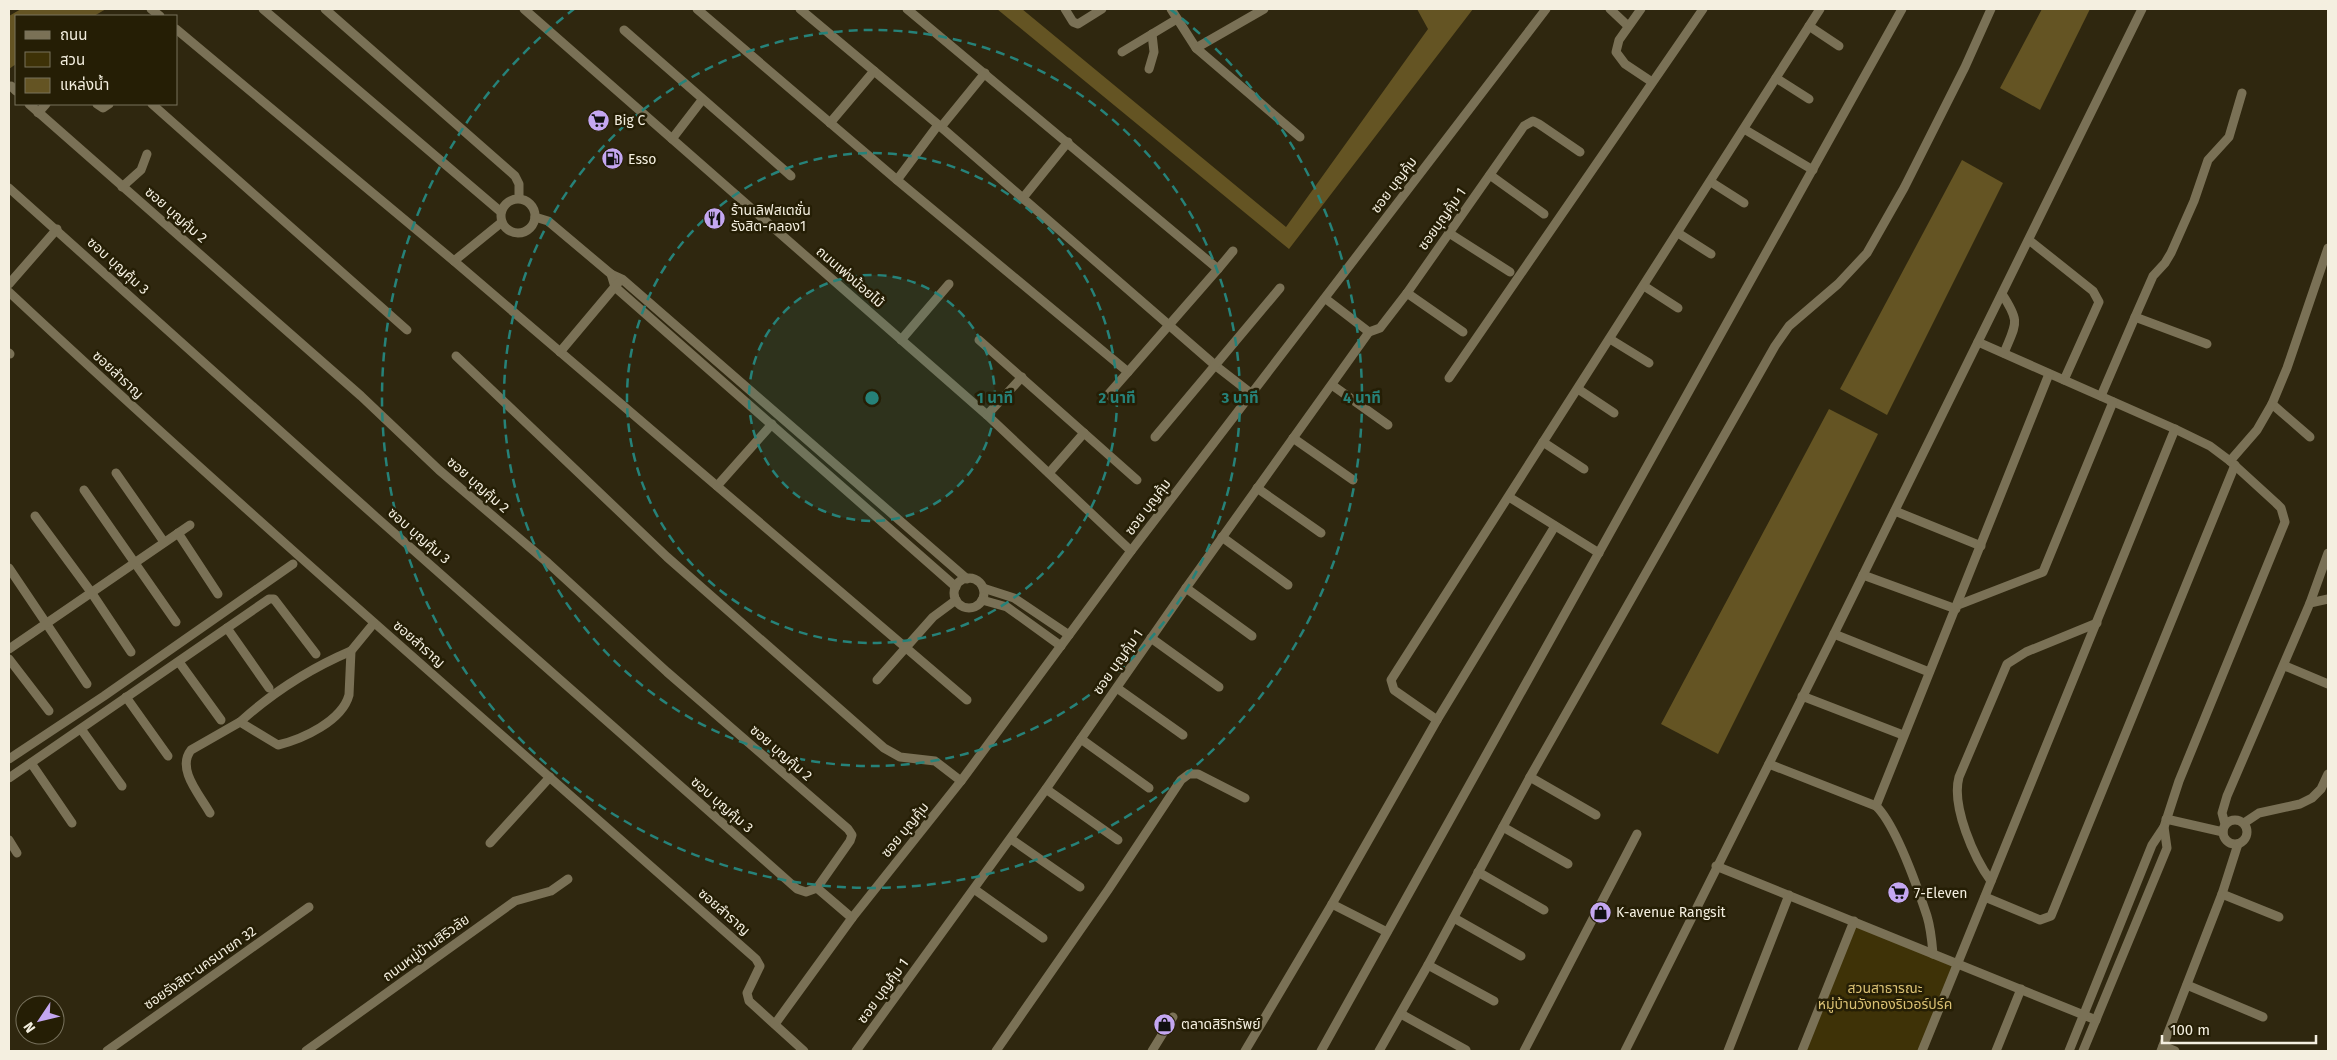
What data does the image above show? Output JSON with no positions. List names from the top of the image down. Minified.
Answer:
{"streets":{"street":["ซอย บุญคุ้ม","ซอย บุญคุ้ม 2","ซอยบุญคุ้ม 1","ซอบ บุญคุ้ม 3","ถนนเพ่งน้อยไม้","ซอยสำราญ","ซอย บุญคุ้ม 1","ถนนหมู่บ้านสิริวลัย","ซอยรังสิต-นครนายก 32"]},"crossings":[["ซอย บุญคุ้ม","ถนนเพ่งน้อยไม้"],["ซอย บุญคุ้ม","ซอยสำราญ"],["ซอย บุญคุ้ม 2","ซอบ บุญคุ้ม 3"],["ซอยบุญคุ้ม 1","ซอย บุญคุ้ม 1"]],"parks":["สวนสาธารณะ หมู่บ้านวังทองริเวอร์ปร์ค"],"places":{"supermarket":["Big C","7-Eleven"],"fuel station":["Esso"],"restaurant":["ร้านเลิฟสเตชั่น รังสิต-คลอง1"],"shop":["K-avenue Rangsit","ตลาดสิริทรัพย์"]},"legend":["ถนน","สวน","แหล่งน้ำ"],"scale_bar":"100 m","north":"bottom left","rings":["1 นาที","2 นาที","3 นาที","4 นาที"]}
